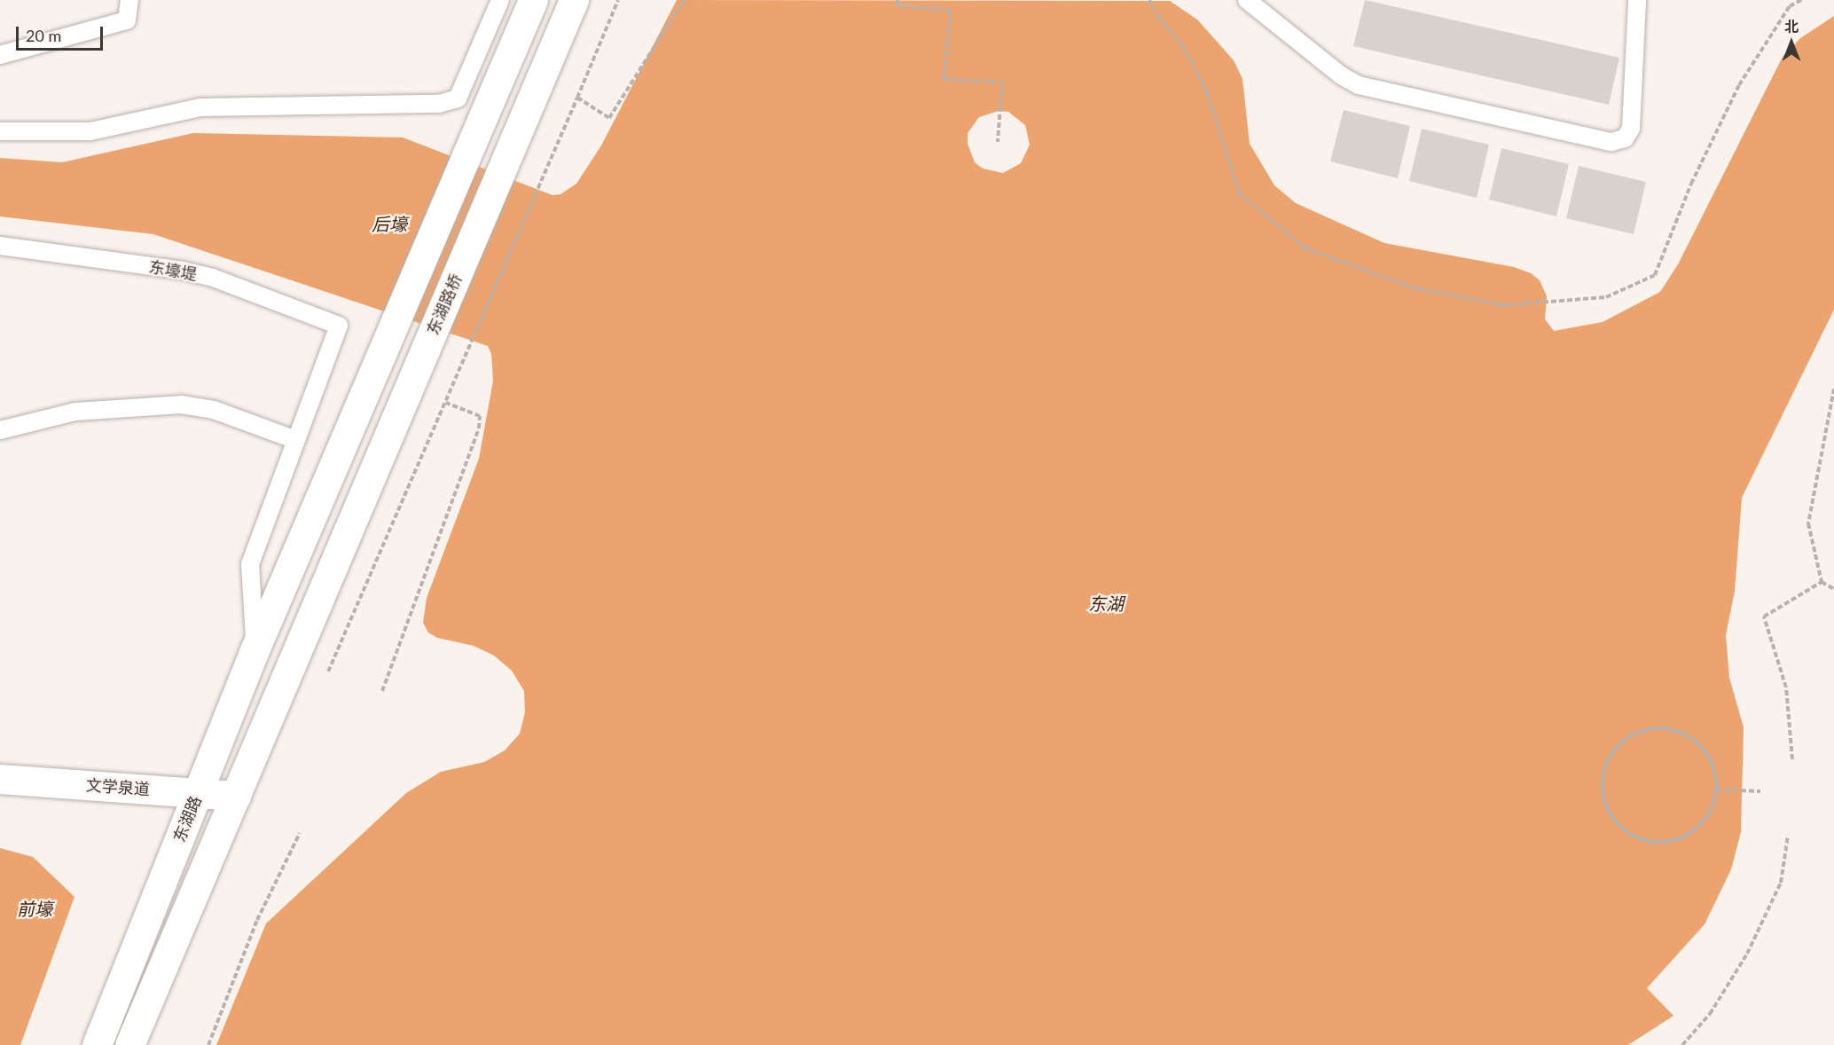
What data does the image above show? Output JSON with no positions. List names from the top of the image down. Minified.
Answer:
{"streets":{"main road":["东湖路桥","文学泉道","东湖路"],"lane":["东壕堤"]},"crossings":[["东湖路桥","文学泉道"],["文学泉道","东湖路"]],"water":["后壕","东湖","前壕"],"scale_bar":"20 m","north":"top"}
